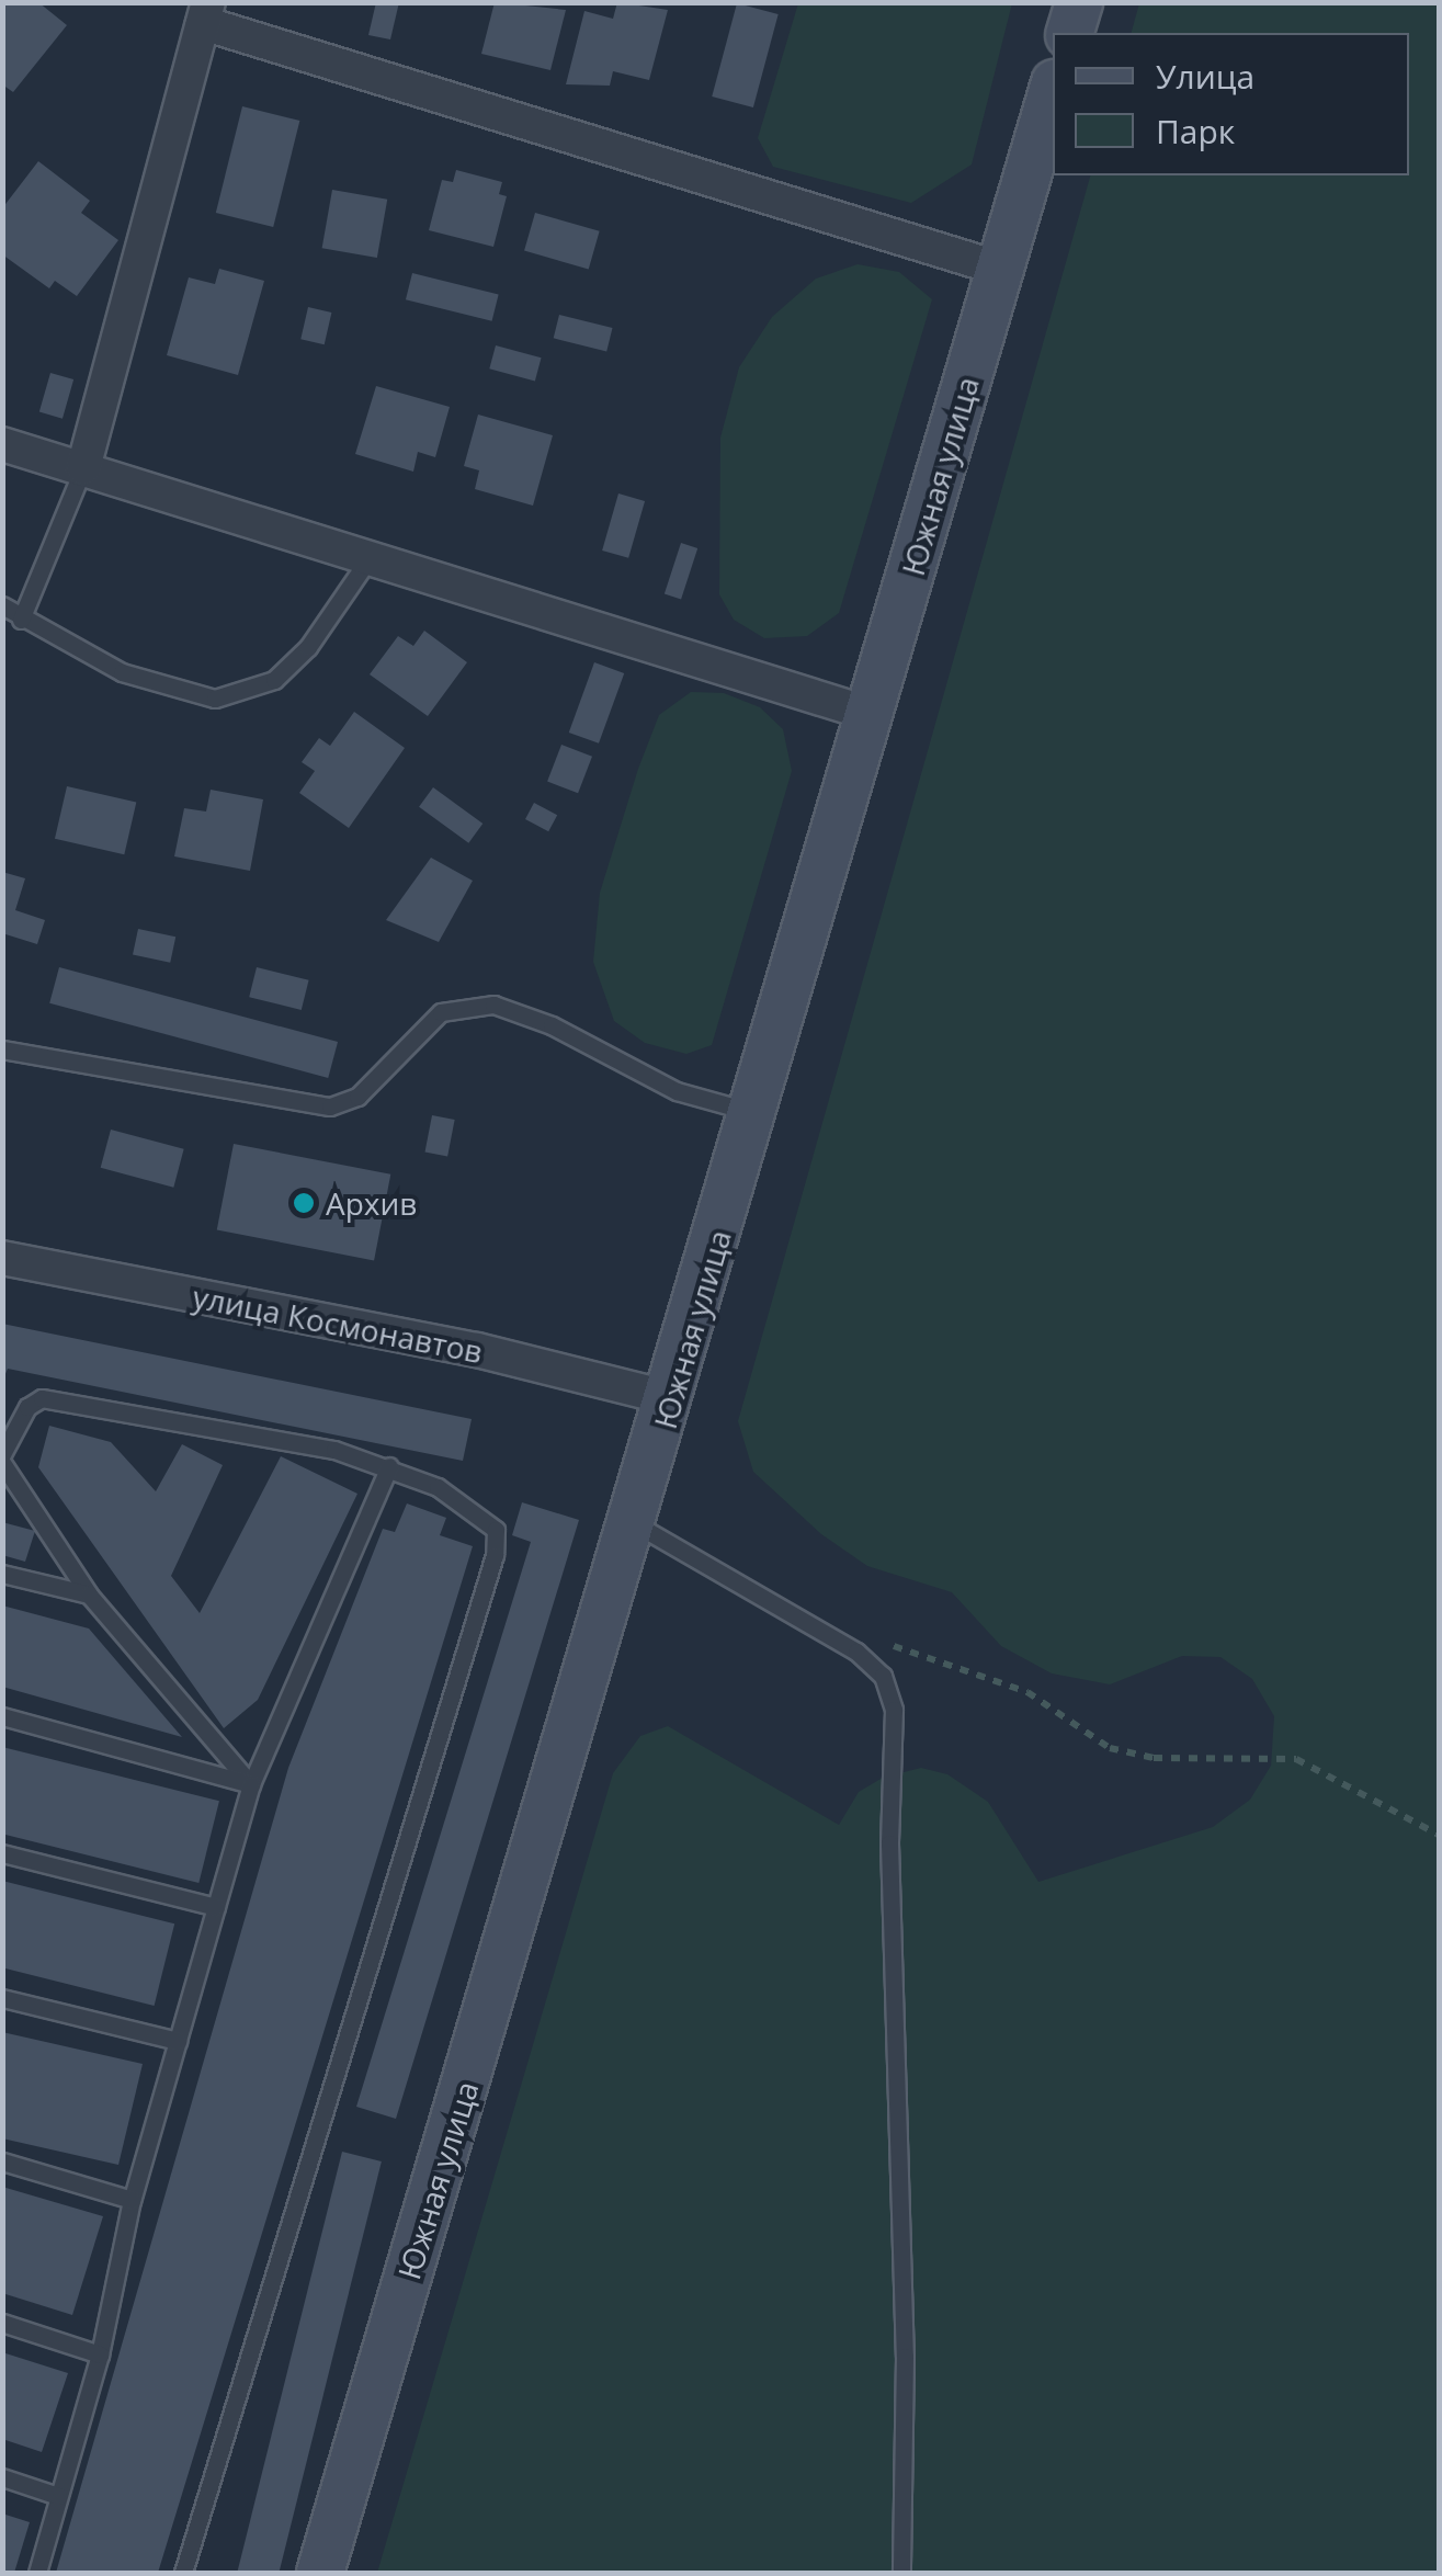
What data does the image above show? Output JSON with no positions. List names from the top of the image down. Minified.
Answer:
{"streets":{"main road":["Южная улица"],"street":["улица Космонавтов"]},"crossings":[["Южная улица","улица Космонавтов"]],"places":["Архив"],"legend":["Улица","Парк"]}
